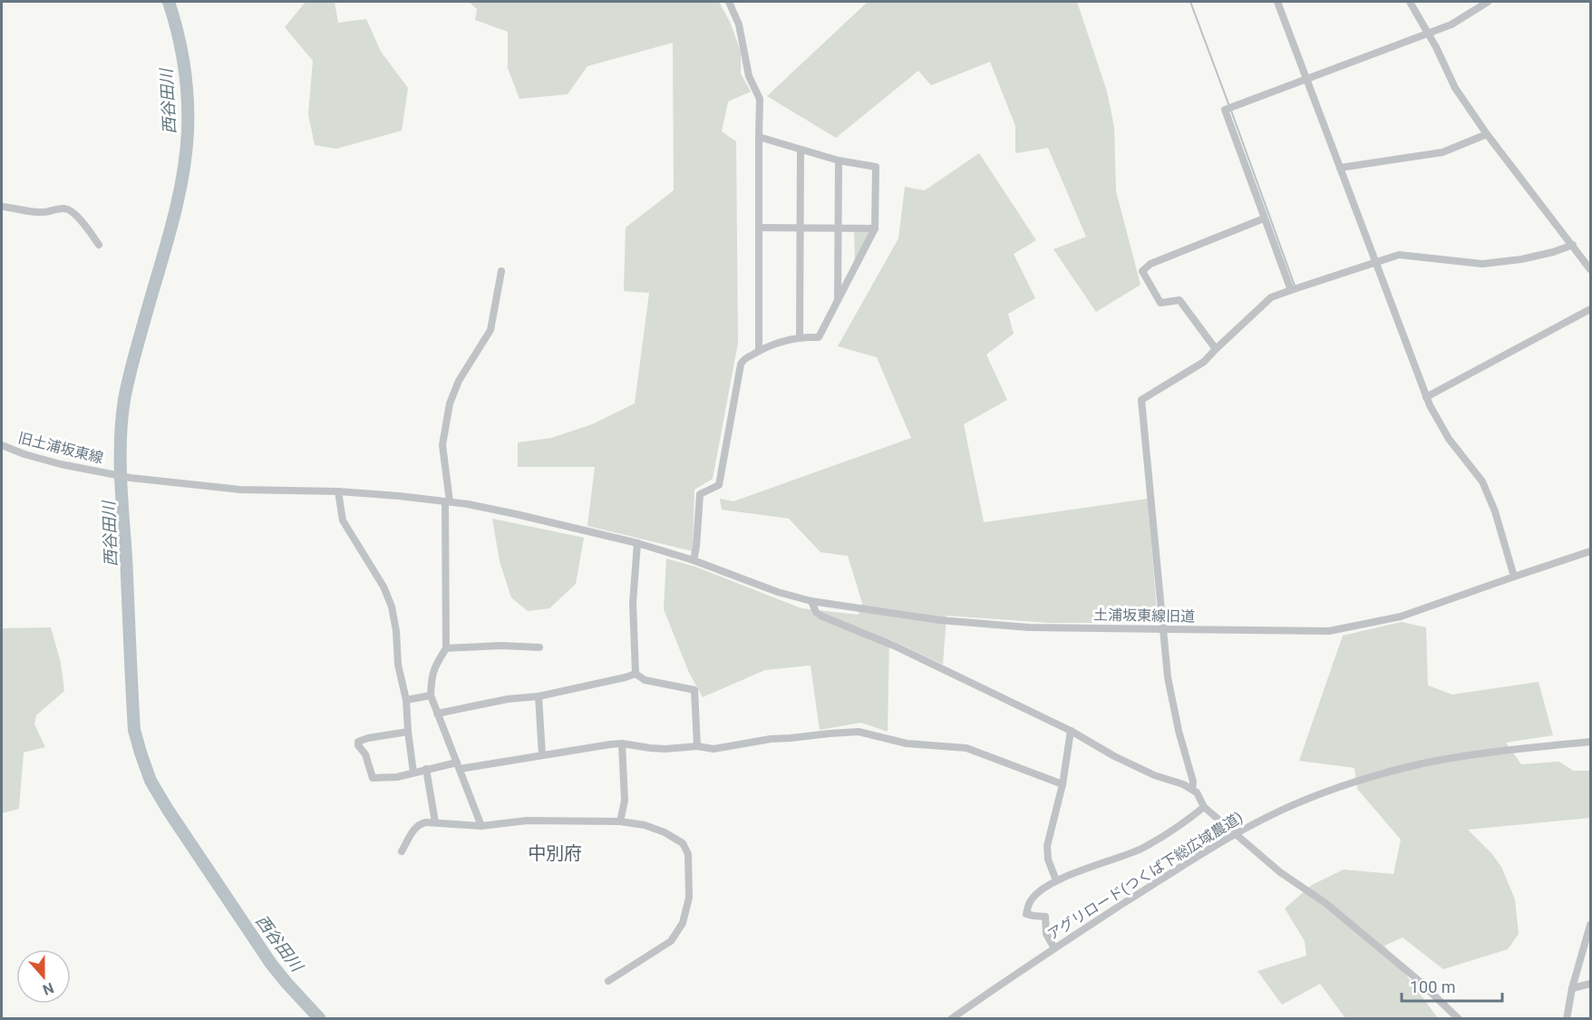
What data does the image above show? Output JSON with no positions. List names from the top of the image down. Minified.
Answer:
{"streets":{"street":["旧土浦坂東線","土浦坂東線旧道","アグリロード(つくば下総広域農道)"]},"crossings":[["旧土浦坂東線","土浦坂東線旧道"]],"districts":["中別府"],"water":["西谷田川"],"scale_bar":"100 m","north":"bottom"}
